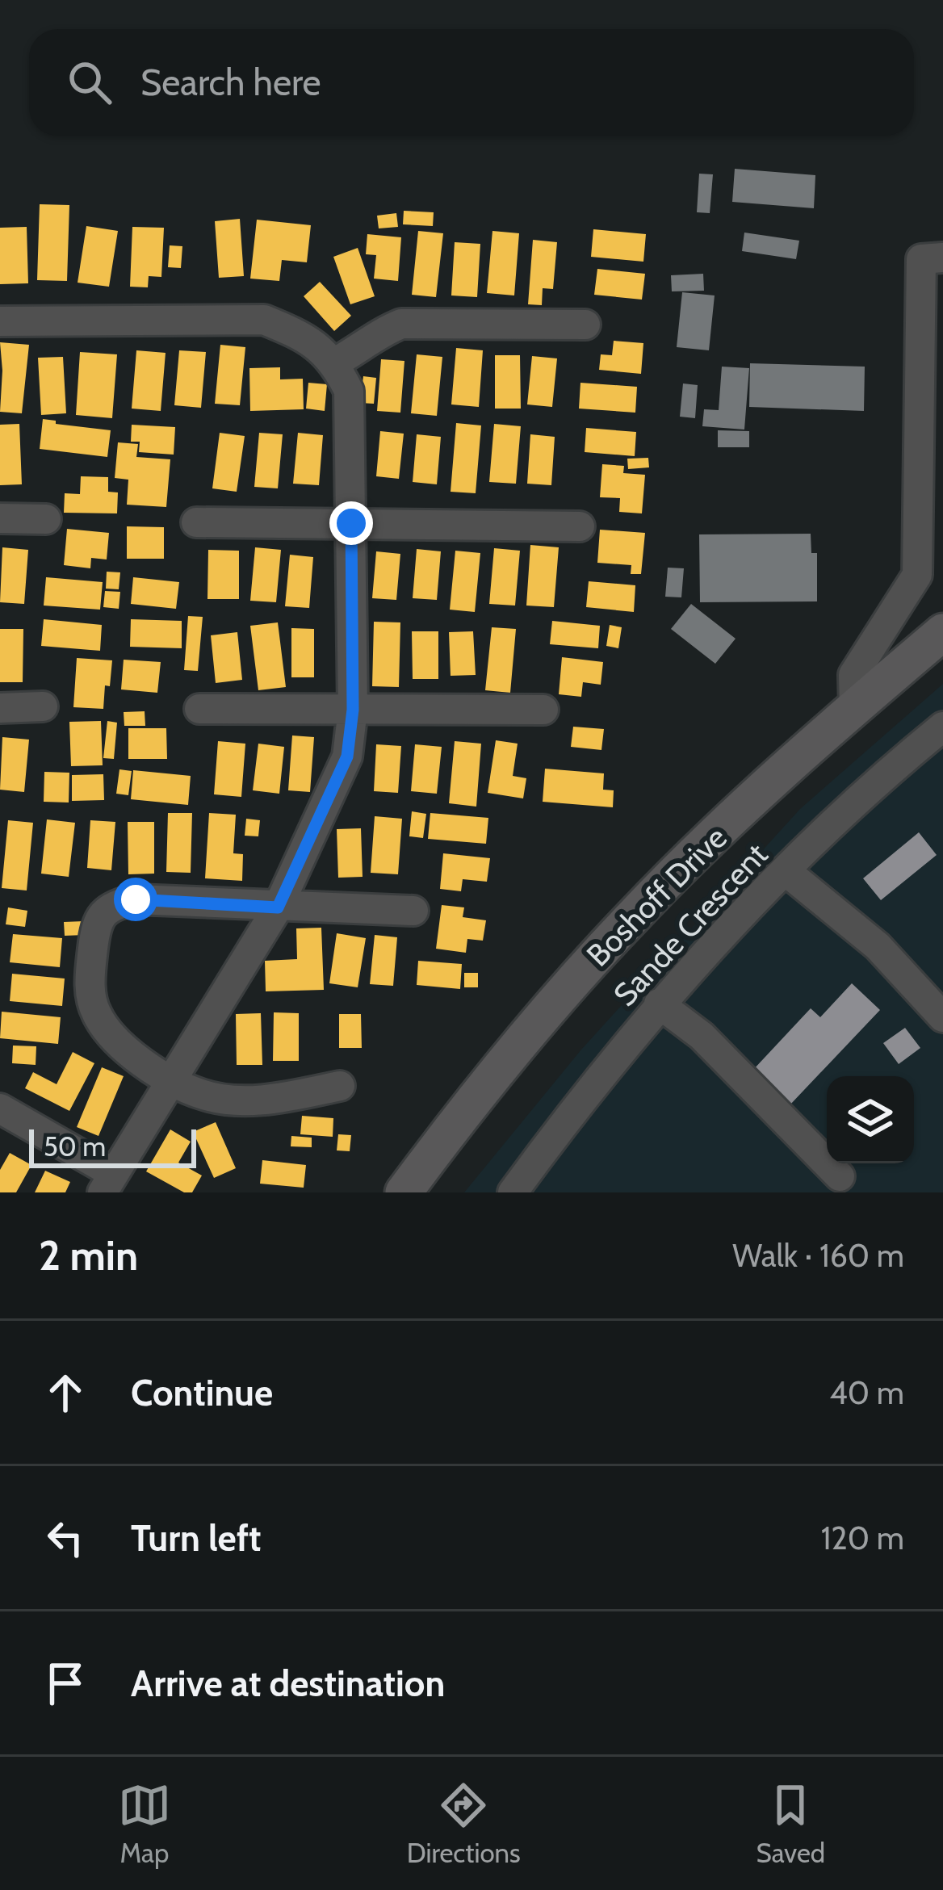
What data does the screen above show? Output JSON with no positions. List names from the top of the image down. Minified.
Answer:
{"streets":{"main road":["Boshoff Drive"],"street":["Sande Crescent"]},"scale_bar":"50 m","page":{"search":"Search here","scale":"50 m","heading":["2 min","Walk · 160 m"],"list":[["Continue","40 m"],["Turn left","120 m"],"Arrive at destination"],"nav":["Map","Directions","Saved"]}}
